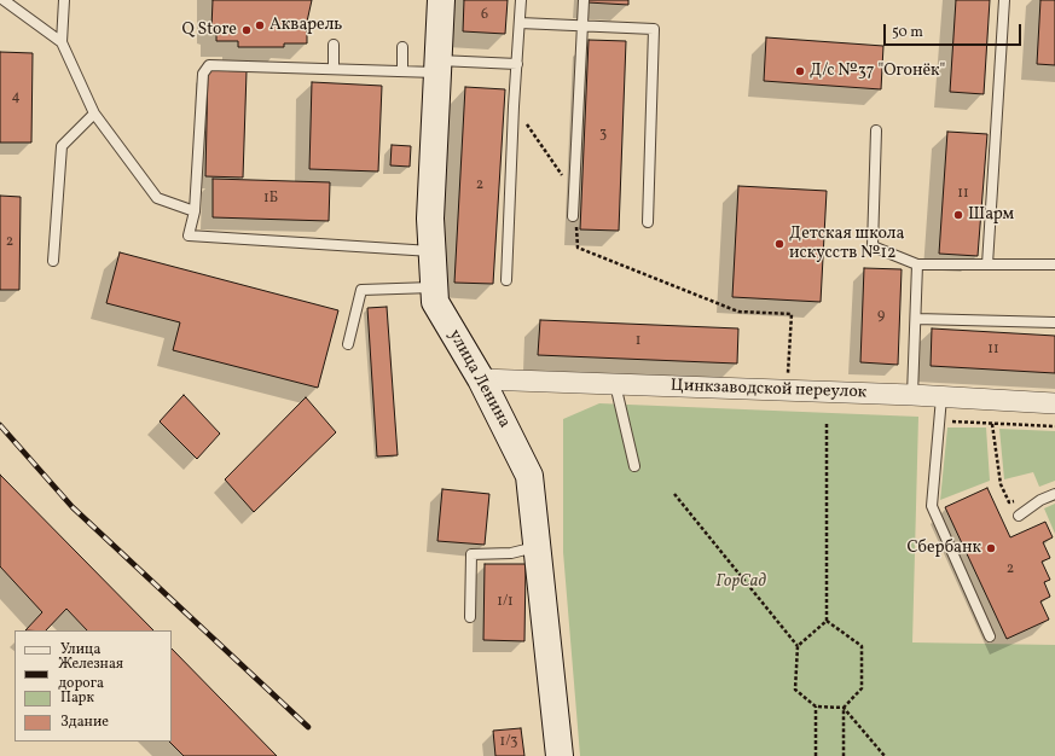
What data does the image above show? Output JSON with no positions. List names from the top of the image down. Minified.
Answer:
{"streets":{"street":["улица Ленина","Цинкзаводской переулок"]},"crossings":[["улица Ленина","Цинкзаводской переулок"]],"parks":["ГорСад"],"places":["Акварель","Q Store","Д/с №37 \"Огонёк\"","Шарм","Детская школа искусств №12","Сбербанк"],"house_numbers":["6","4","3","2","11","1Б","2","9","1","11","2","1/1","1/3"],"legend":["Улица","Железная дорога","Парк","Здание"],"scale_bar":"50 m"}
